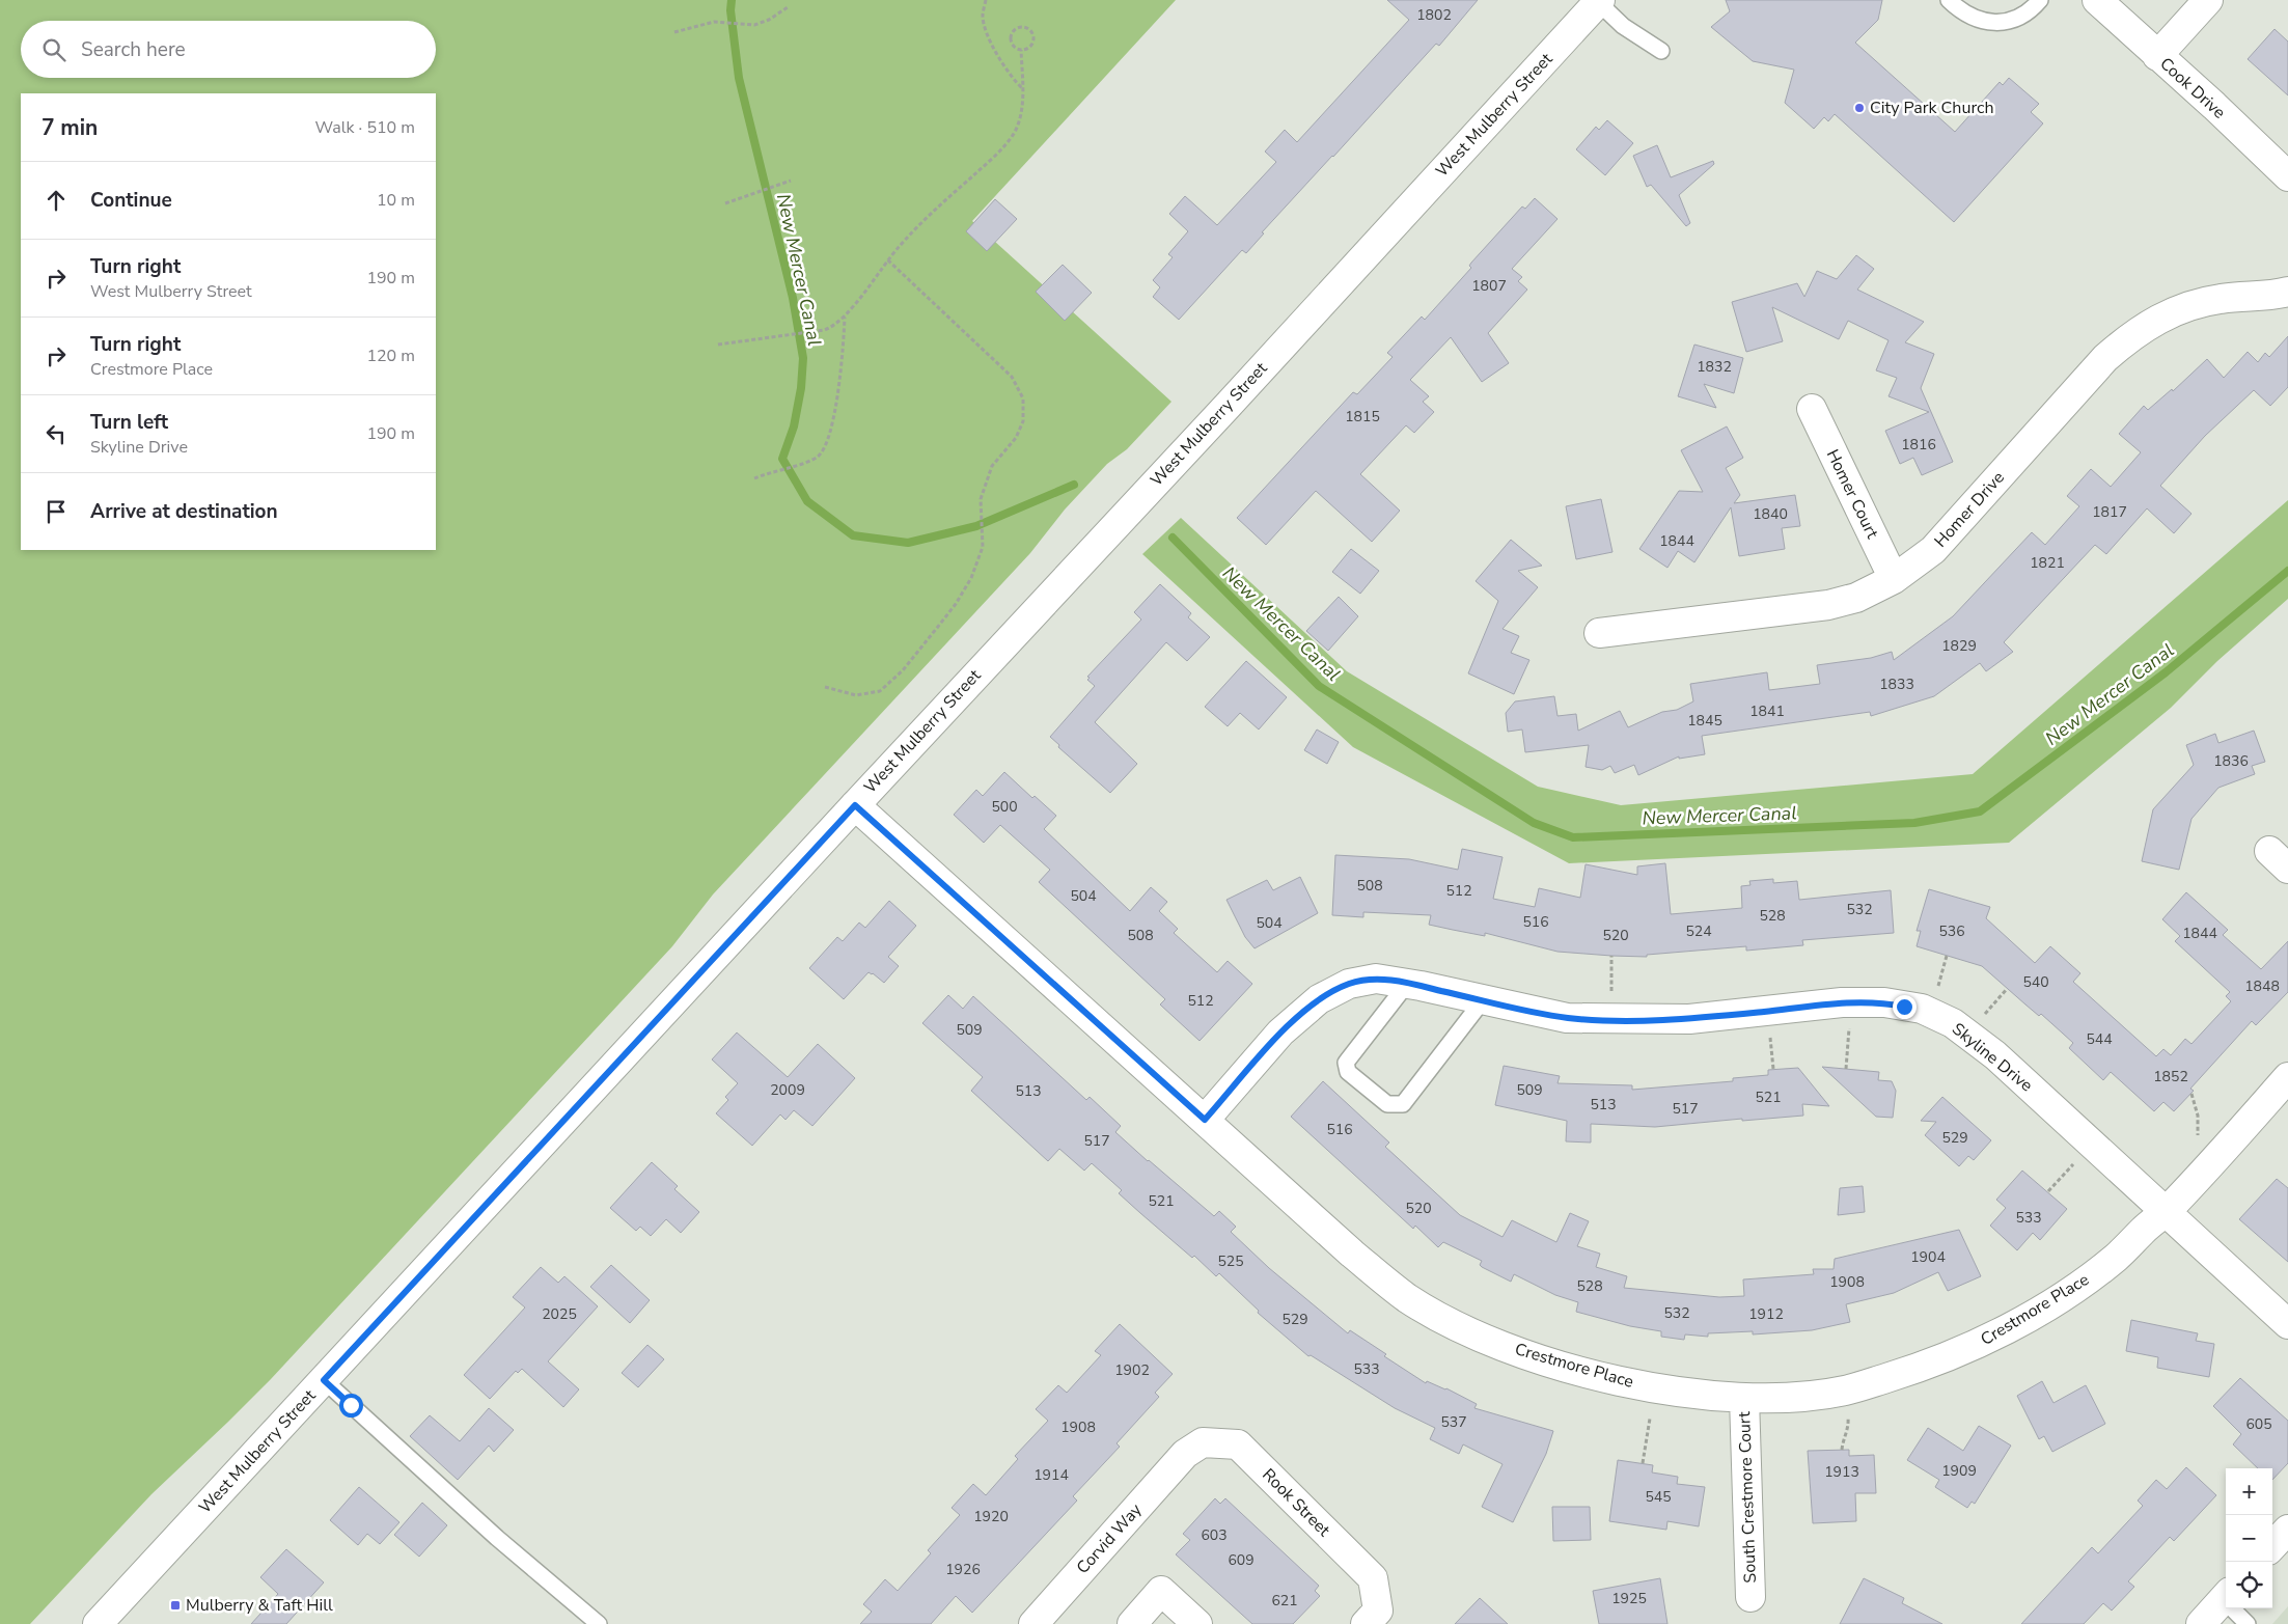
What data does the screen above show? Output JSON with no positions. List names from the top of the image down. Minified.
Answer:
{"streets":{"street":["Cook Drive","West Mulberry Street","Homer Court","Homer Drive","Skyline Drive","Crestmore Place","South Crestmore Court","Rook Street","Corvid Way"]},"crossings":[["West Mulberry Street","Crestmore Place"],["Homer Court","Homer Drive"],["Skyline Drive","Crestmore Place"],["Crestmore Place","South Crestmore Court"],["Rook Street","Corvid Way"]],"water":["New Mercer Canal"],"places":{"other":["City Park Church"],"transit":["Mulberry & Taft Hill"]},"house_numbers":["1802","1807","1832","1815","1816","1817","1840","1844","1821","1829","1833","1841","1845","1836","500","508","512","504","532","528","516","504","524","536","1844","508","520","540","1848","512","509","544","1852","2009","509","513","521","513","517","516","529","517","521","520","533","1904","525","1908","528","532","2025","1912","529","533","1902","537","605","1908","1909","1913","1914","545","1920","603","609","1926","1925","621"],"page":{"search":"Search here","heading":["7 min","Walk · 510 m"],"list":[["Continue","10 m"],["Turn right","West Mulberry Street","190 m"],["Turn right","Crestmore Place","120 m"],["Turn left","Skyline Drive","190 m"],"Arrive at destination"],"map_buttons":["+","−"]}}
